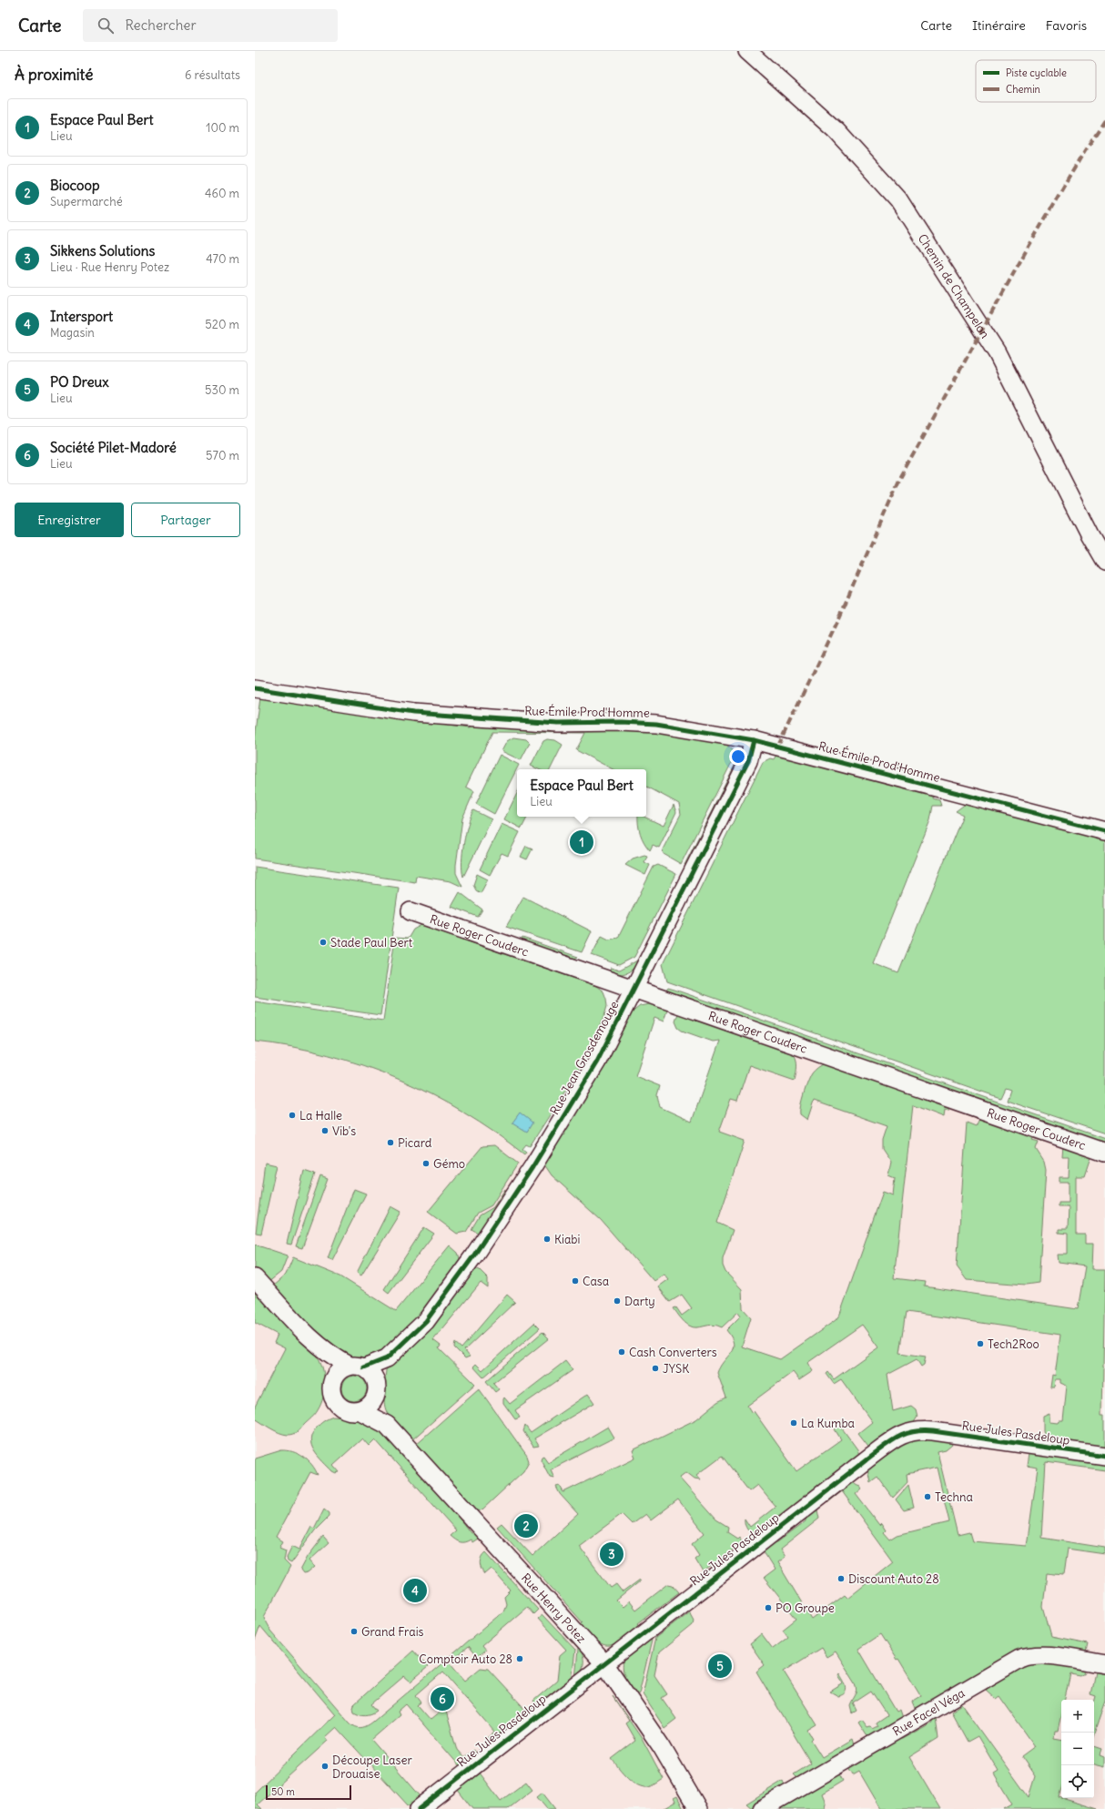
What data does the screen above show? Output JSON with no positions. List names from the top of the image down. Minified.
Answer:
{"streets":{"street":["Chemin de Champelon","Rue Émile Prod'Homme","Rue Roger Couderc","Rue Jean Grosdemouge","Rue Jules Pasdeloup","Rue Henry Potez","Rue Facel Véga"]},"crossings":[["Rue Émile Prod'Homme","Rue Jean Grosdemouge"],["Rue Roger Couderc","Rue Jean Grosdemouge"],["Rue Jules Pasdeloup","Rue Henry Potez"]],"places":["Stade Paul Bert","La Halle","Vib's","Picard","Gémo","Kiabi","Casa","Darty","Tech2Roo","Cash Converters","JYSK","La Kumba","Techna","Discount Auto 28","PO Groupe","Grand Frais","Comptoir Auto 28","Découpe Laser Drouaise"],"legend":["Piste cyclable","Chemin"],"scale_bar":"50 m","page":{"header":"Carte","search":"Rechercher","nav":["Carte","Itinéraire","Favoris"],"heading":["À proximité","6 résultats"],"list":[{"mark":"1","name":"Espace Paul Bert","note":"Lieu","value":"100 m"},{"mark":"2","name":"Biocoop","note":"Supermarché","value":"460 m"},{"mark":"3","name":"Sikkens Solutions","note":"Lieu · Rue Henry Potez","value":"470 m"},{"mark":"4","name":"Intersport","note":"Magasin","value":"520 m"},{"mark":"5","name":"PO Dreux","note":"Lieu","value":"530 m"},{"mark":"6","name":"Société Pilet-Madoré","note":"Lieu","value":"570 m"}],"buttons":["Enregistrer","Partager"],"popup":["Espace Paul Bert","Lieu"],"pins":["1","2","3","4","5","6"],"map_buttons":["+","−"],"scale":"50 m"}}
